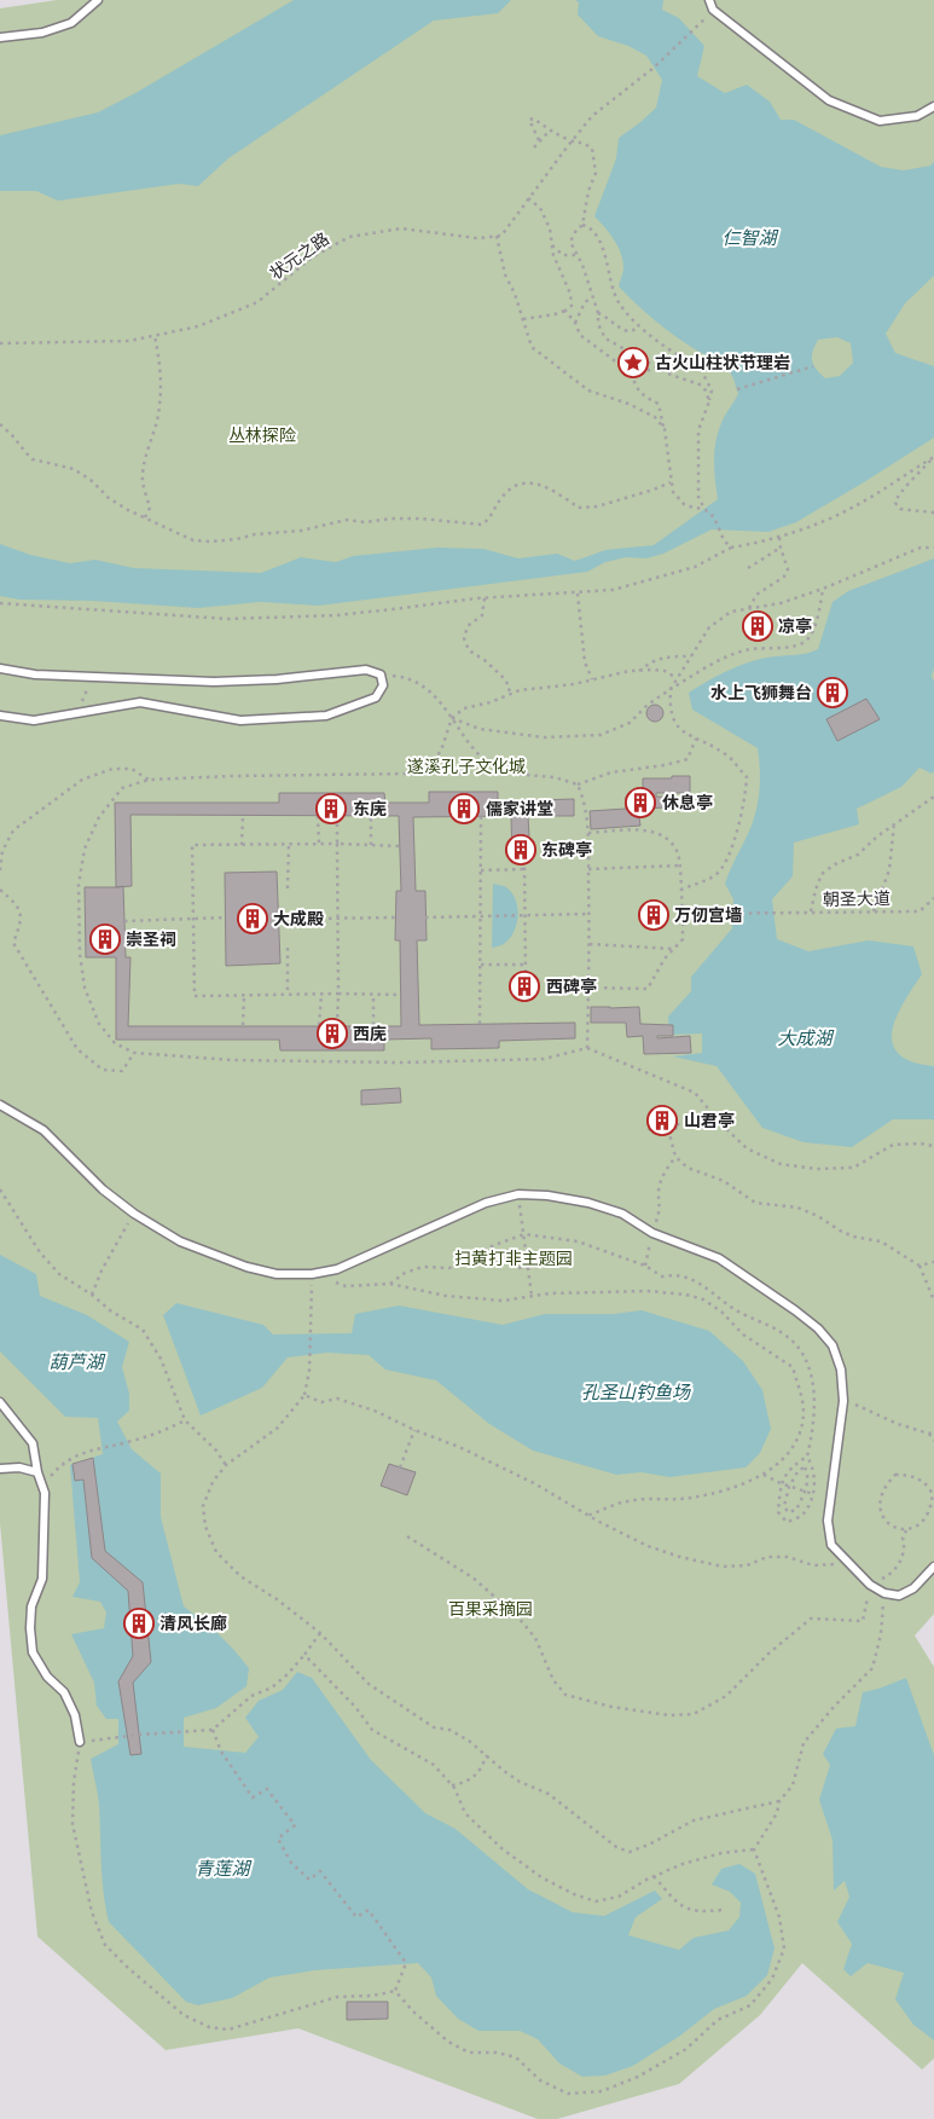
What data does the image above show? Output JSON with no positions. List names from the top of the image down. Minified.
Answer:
{"streets":{"path":["状元之路","朝圣大道"]},"water":["仁智湖","大成湖","葫芦湖","孔圣山钓鱼场","青莲湖"],"parks":["丛林探险","遂溪孔子文化城","扫黄打非主题园","百果采摘园"],"places":{"place":["古火山柱状节理岩"],"building":["凉亭","水上飞狮舞台","休息亭","东庑","儒家讲堂","东碑亭","万仞宫墙","大成殿","崇圣祠","西碑亭","西庑","山君亭","清风长廊"]}}
